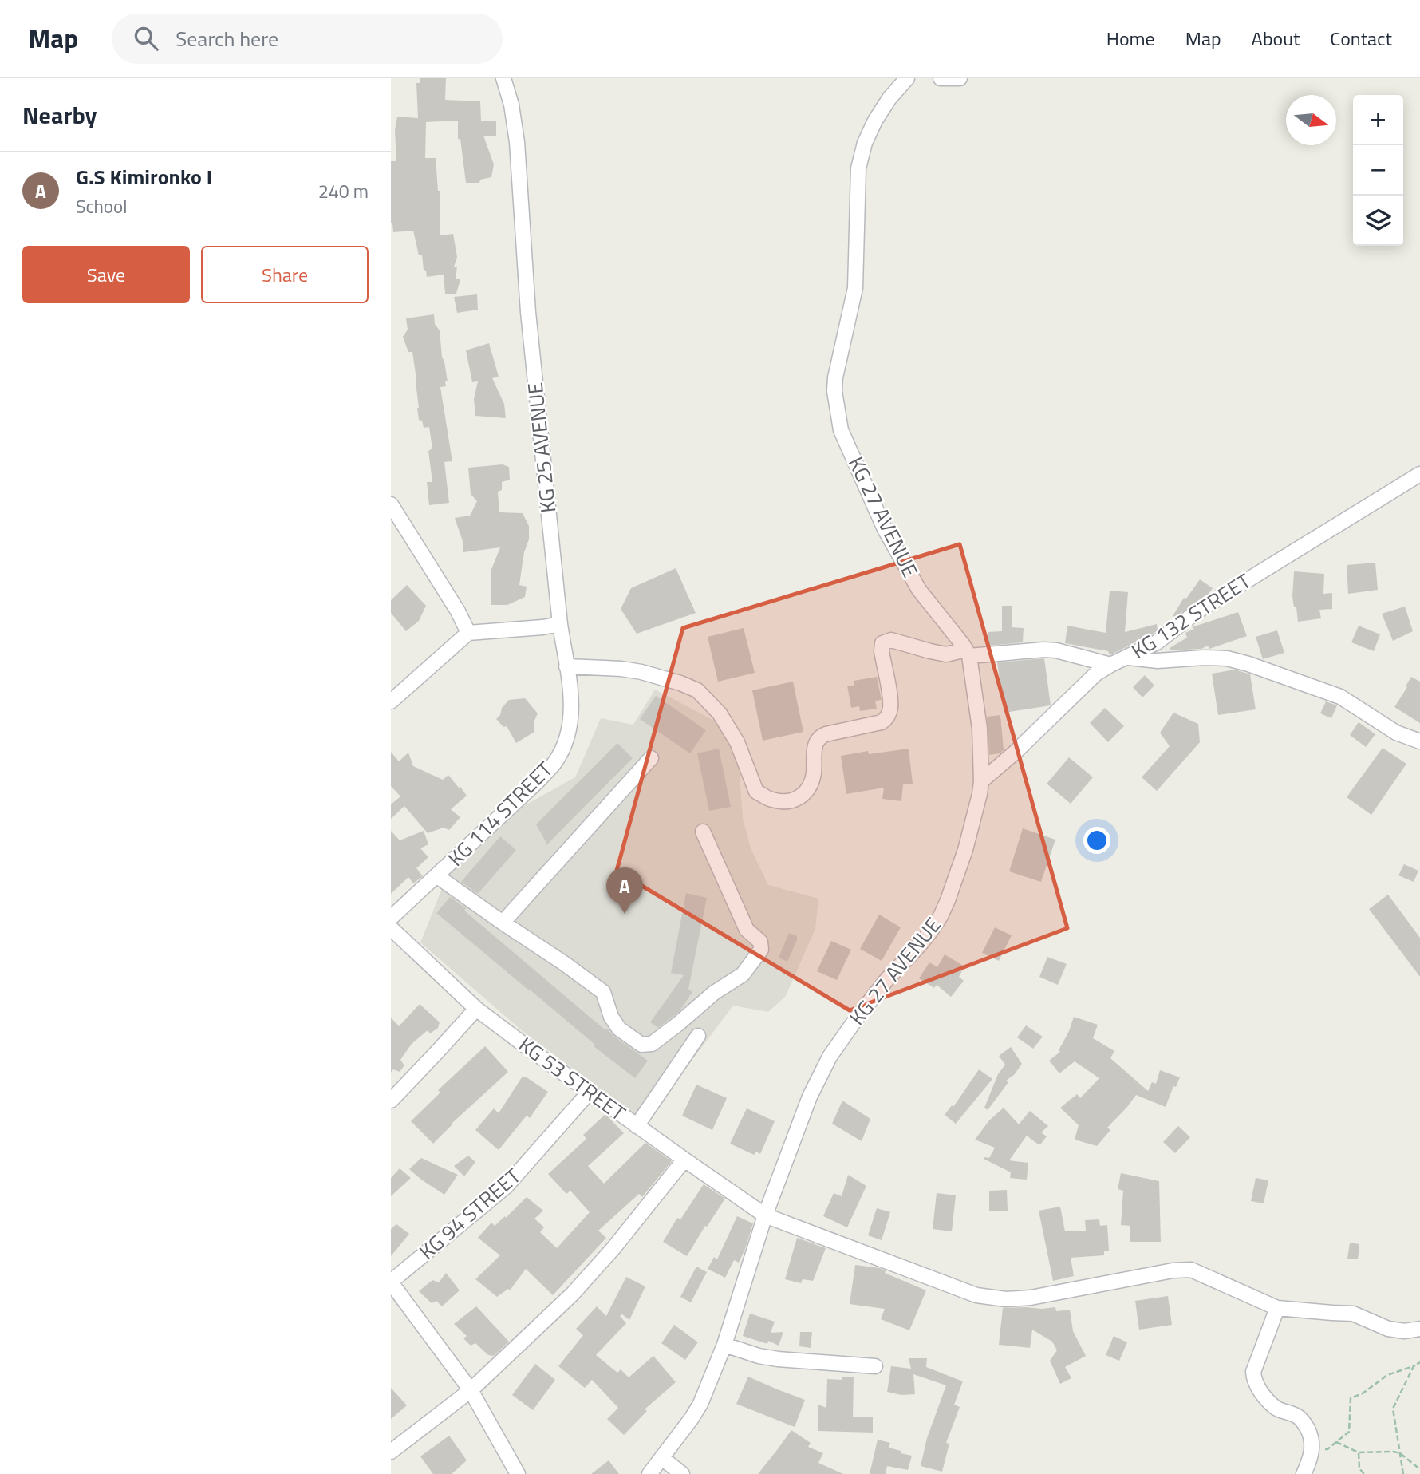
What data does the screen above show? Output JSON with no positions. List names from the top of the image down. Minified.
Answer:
{"streets":{"street":["KG 25 AVENUE","KG 27 AVENUE","KG 132 STREET","KG 114 STREET","KG 53 STREET","KG 94 STREET"]},"crossings":[["KG 25 AVENUE","KG 114 STREET"],["KG 27 AVENUE","KG 132 STREET"],["KG 27 AVENUE","KG 53 STREET"],["KG 53 STREET","KG 94 STREET"]],"north":"right","page":{"header":"Map","search":"Search here","nav":["Home","Map","About","Contact"],"heading":"Nearby","map_buttons":["+","−"],"list":[{"mark":"A","name":"G.S Kimironko I","note":"School","value":"240 m"}],"buttons":["Save","Share"],"pins":"A"}}
